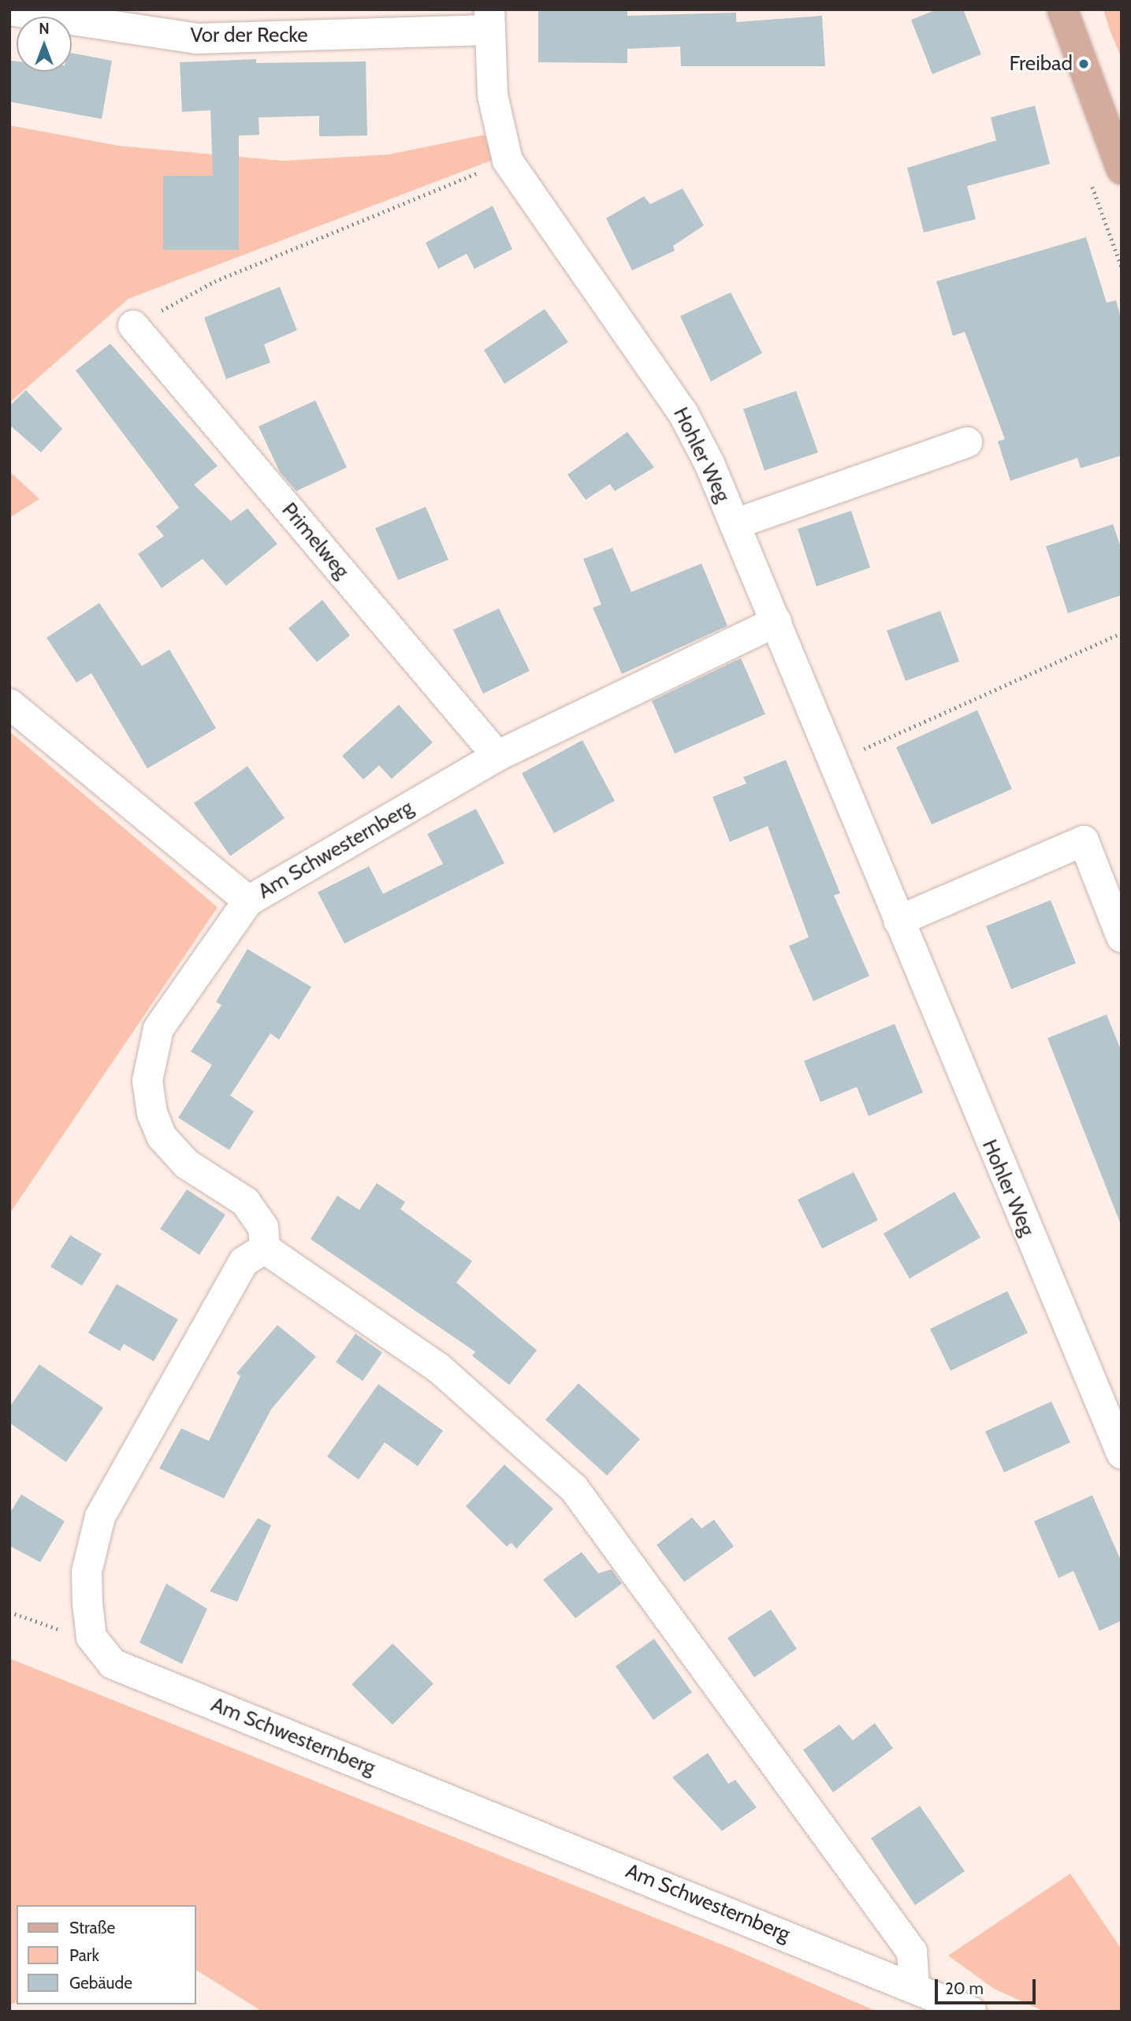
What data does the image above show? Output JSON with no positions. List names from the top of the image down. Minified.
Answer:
{"streets":{"street":["Vor der Recke","Hohler Weg","Primelweg","Am Schwesternberg"]},"crossings":[["Vor der Recke","Hohler Weg"],["Hohler Weg","Am Schwesternberg"],["Primelweg","Am Schwesternberg"]],"places":["Freibad"],"legend":["Straße","Park","Gebäude"],"scale_bar":"20 m","north":"top"}
